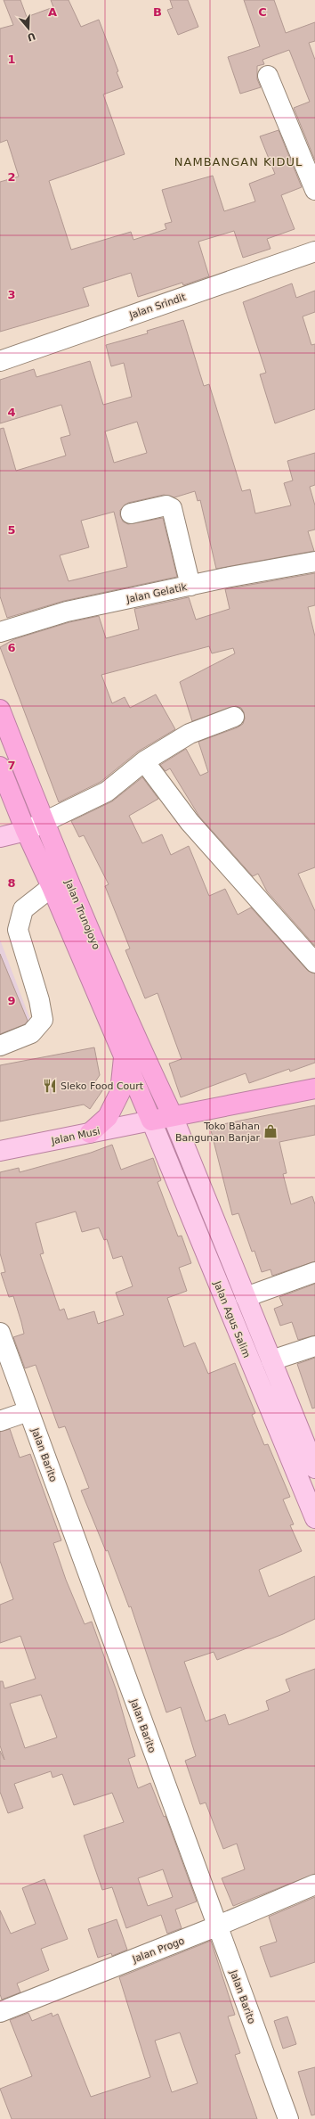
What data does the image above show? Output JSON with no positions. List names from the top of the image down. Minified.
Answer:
{"streets":{"highway":["Jalan Trunojoyo"],"main road":["Jalan Musi","Jalan Agus Salim"],"street":["Jalan Srindit","Jalan Gelatik","Jalan Barito","Jalan Progo"]},"crossings":[["Jalan Trunojoyo","Jalan Musi"],["Jalan Trunojoyo","Jalan Agus Salim"],["Jalan Musi","Jalan Agus Salim"],["Jalan Barito","Jalan Progo"]],"districts":["NAMBANGAN KIDUL"],"places":{"restaurant":["Sleko Food Court"],"shop":["Toko Bahan Bangunan Banjar"]},"north":"bottom","grid":{"columns":["A","B","C"],"rows":["1","2","3","4","5","6","7","8","9"]}}
